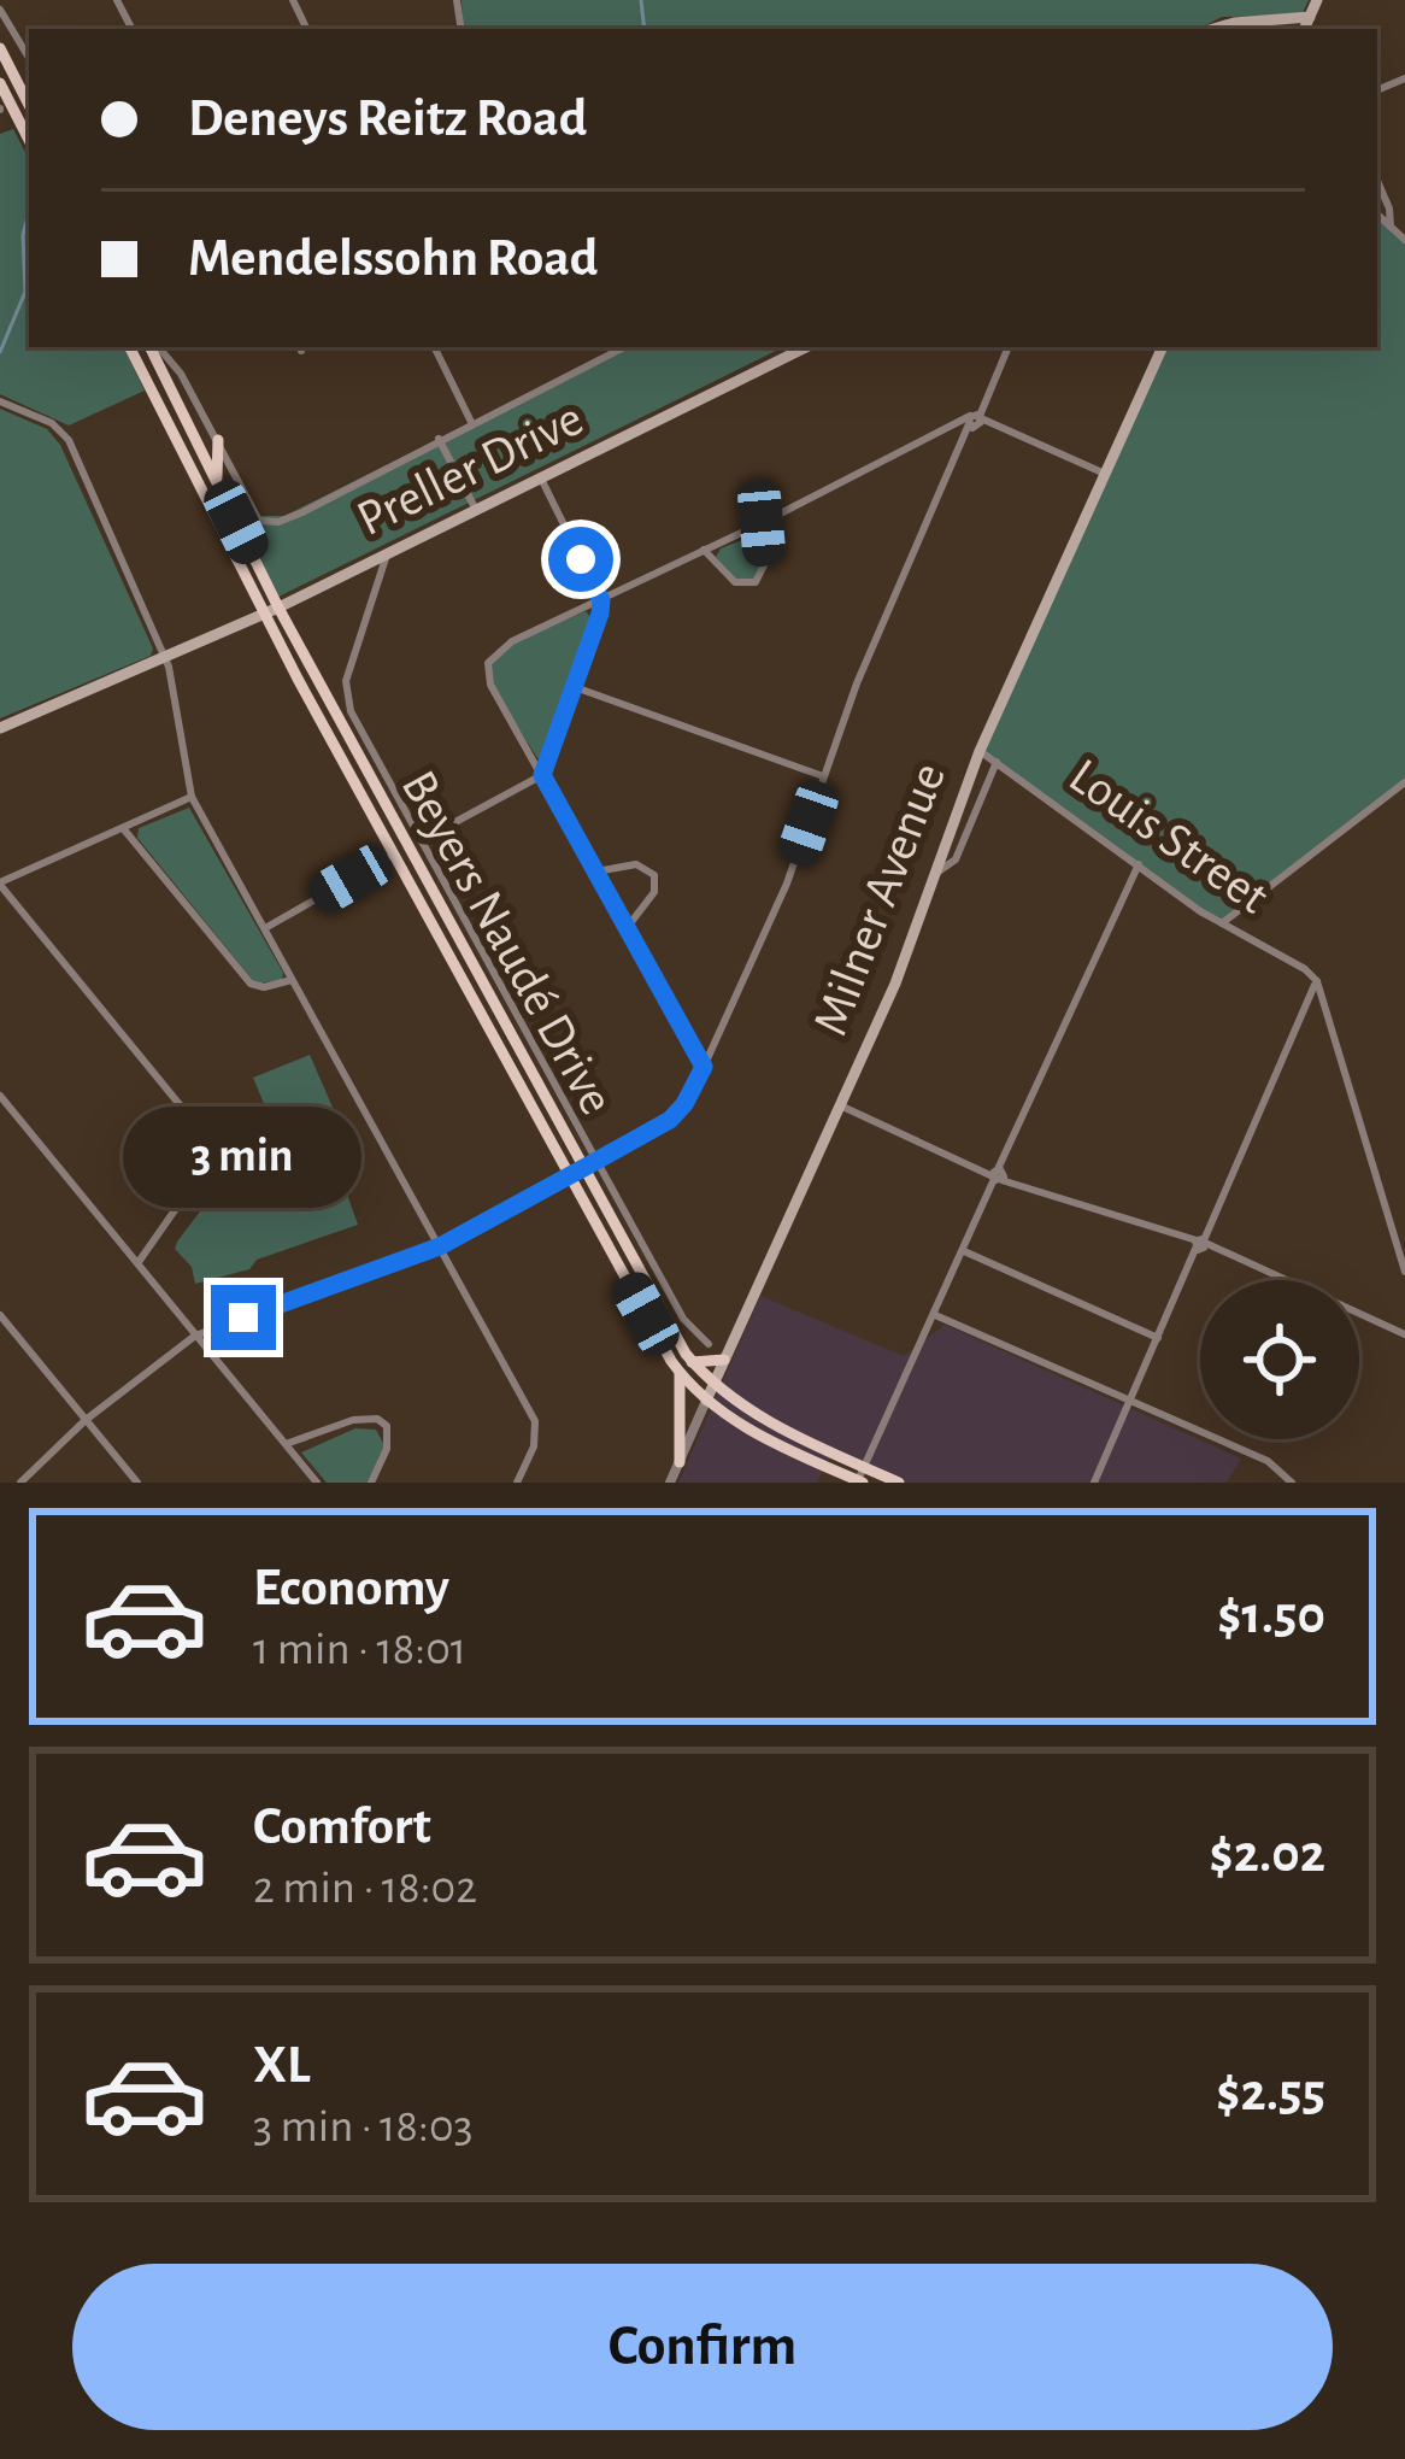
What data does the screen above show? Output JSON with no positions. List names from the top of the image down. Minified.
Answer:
{"streets":{"main road":["Preller Drive","Milner Avenue","Beyers Naudé Drive"],"street":["Louis Street"]},"crossings":[["Preller Drive","Beyers Naudé Drive"],["Louis Street","Milner Avenue"],["Milner Avenue","Beyers Naudé Drive"]],"page":{"banner":["Deneys Reitz Road","Mendelssohn Road"],"bubble":"3 min","list":[{"name":"Economy","note":"1 min · 18:01","value":"$1.50"},{"name":"Comfort","note":"2 min · 18:02","value":"$2.02"},{"name":"XL","note":"3 min · 18:03","value":"$2.55"}],"buttons":"Confirm"}}
